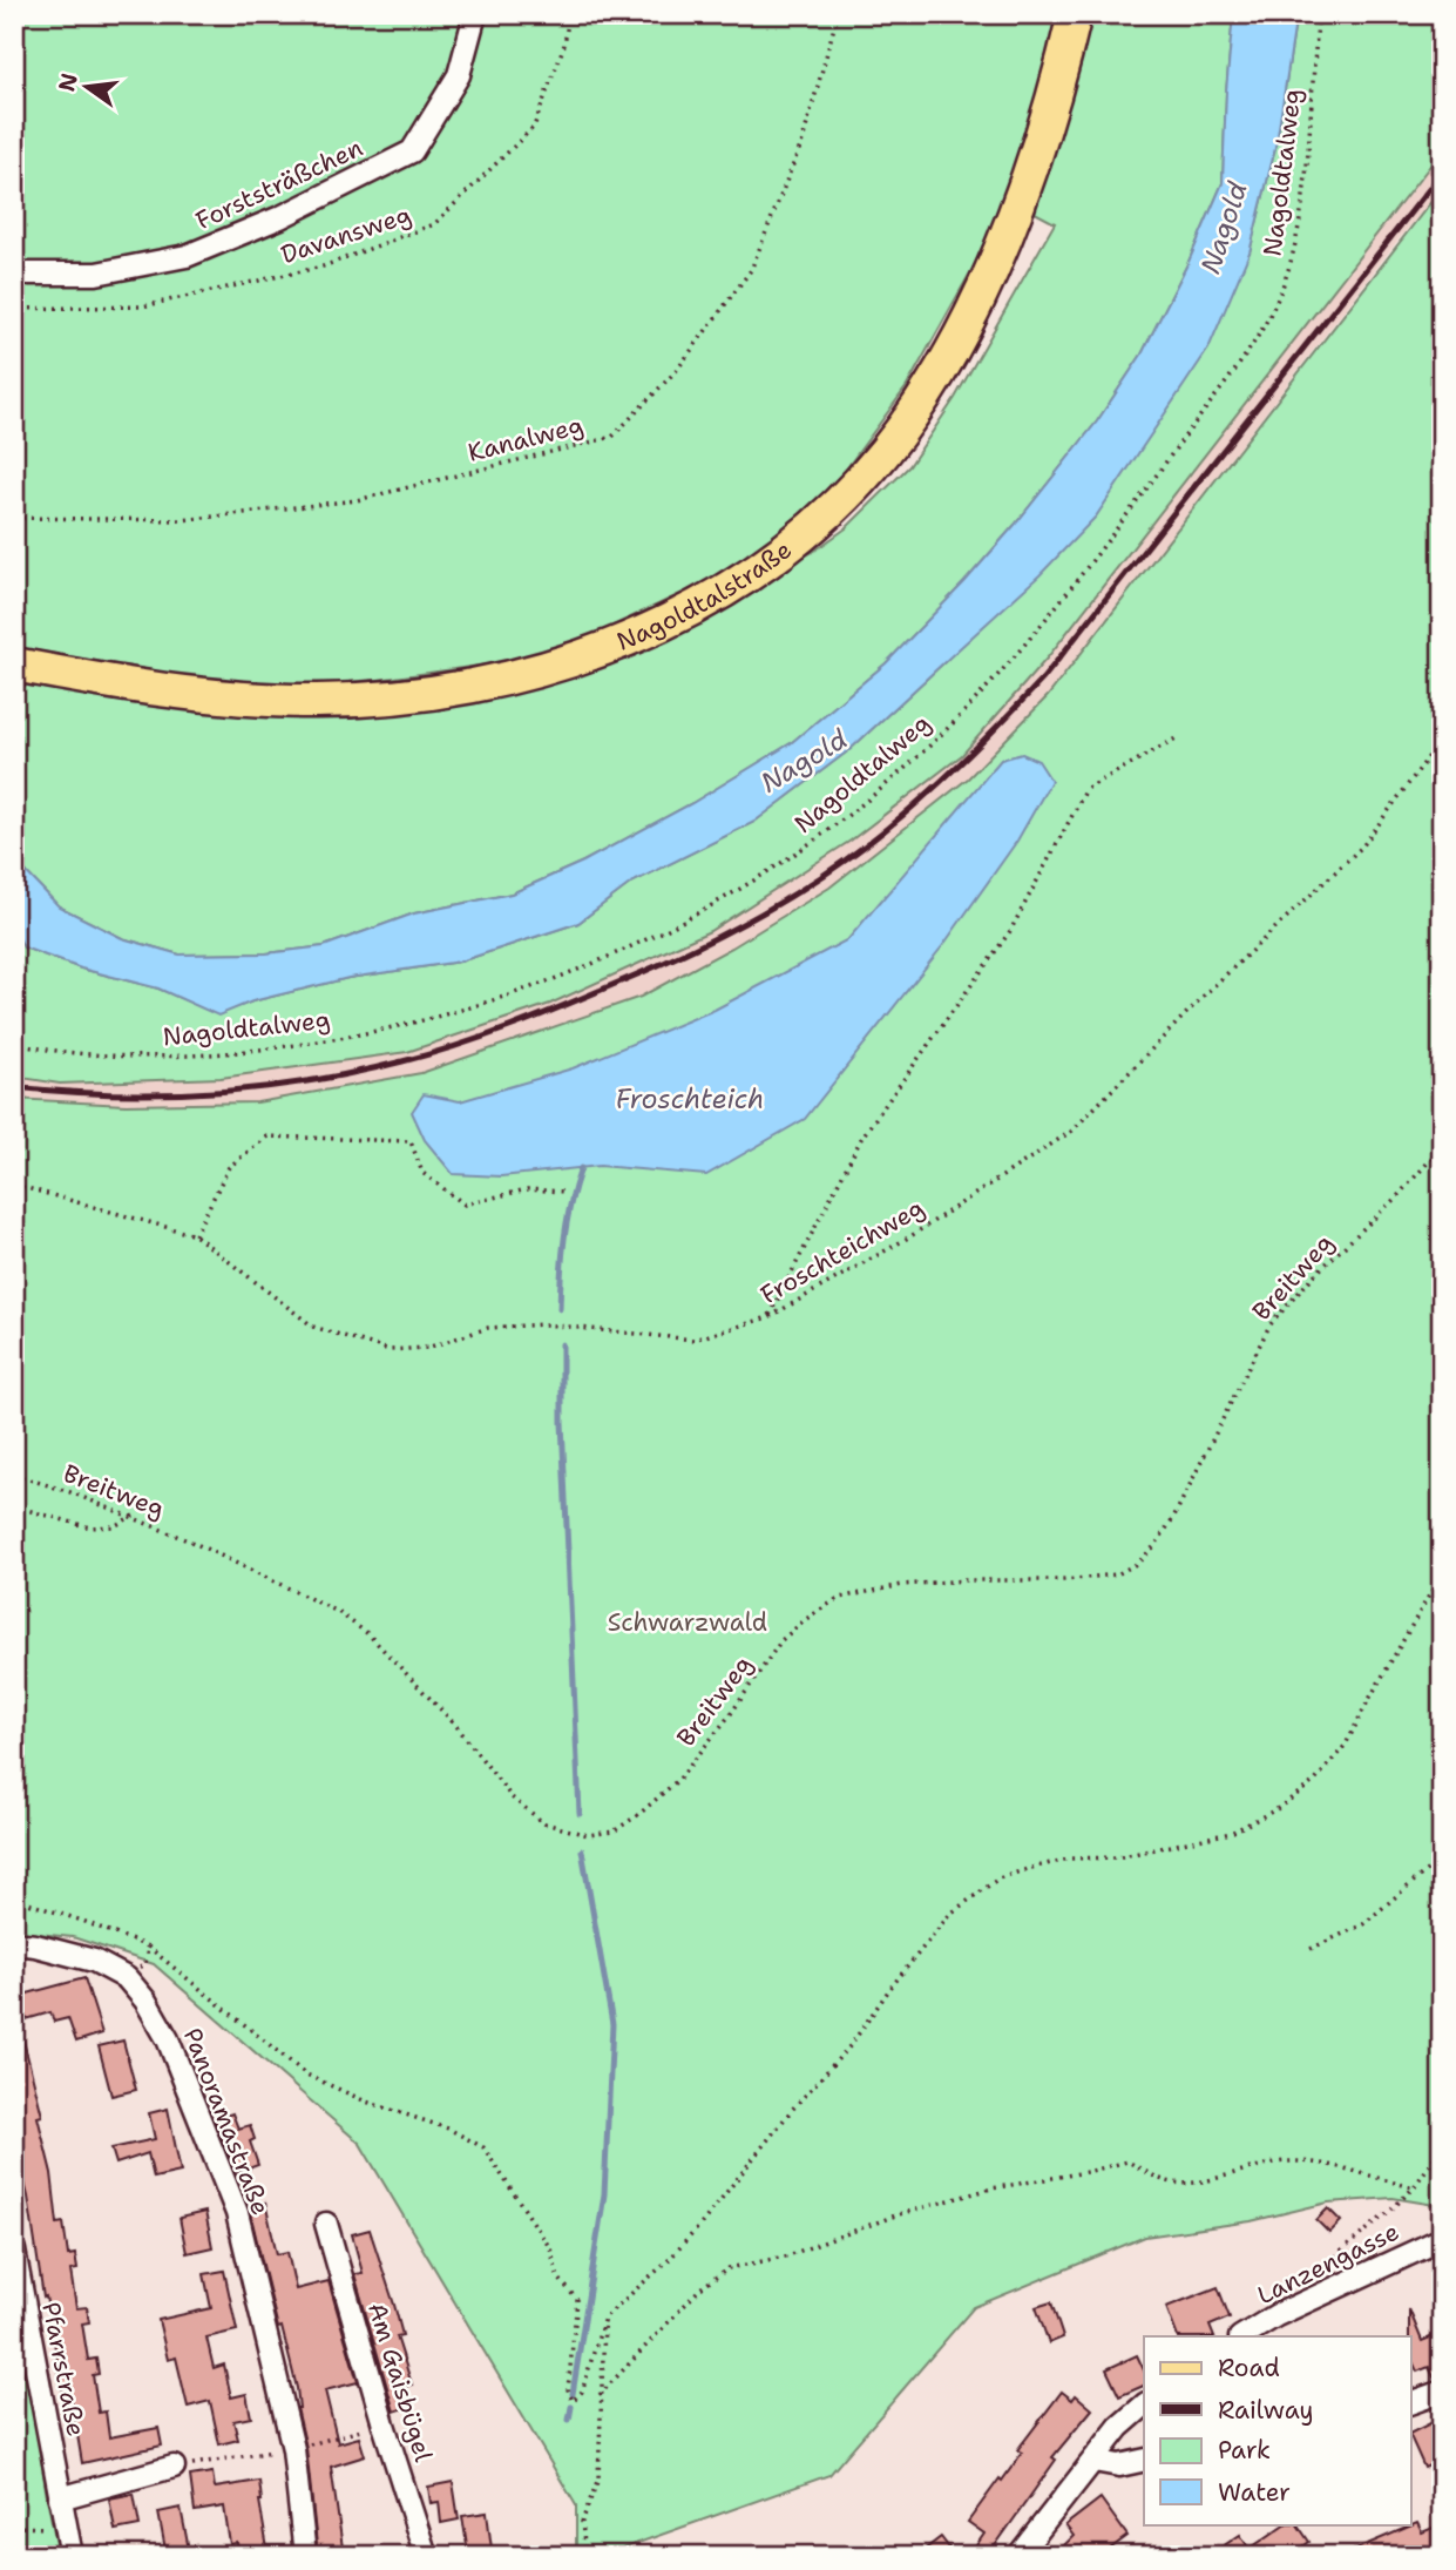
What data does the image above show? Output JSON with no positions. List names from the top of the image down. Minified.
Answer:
{"streets":{"main road":["Nagoldtalstraße"],"street":["Forststräßchen","Panoramastraße","Lanzengasse","Pfarrstraße","Am Gaisbügel"],"path":["Nagoldtalweg","Davansweg","Kanalweg","Froschteichweg","Breitweg"]},"water":["Nagold","Froschteich"],"parks":["Schwarzwald"],"legend":["Road","Railway","Park","Water"],"north":"left"}
